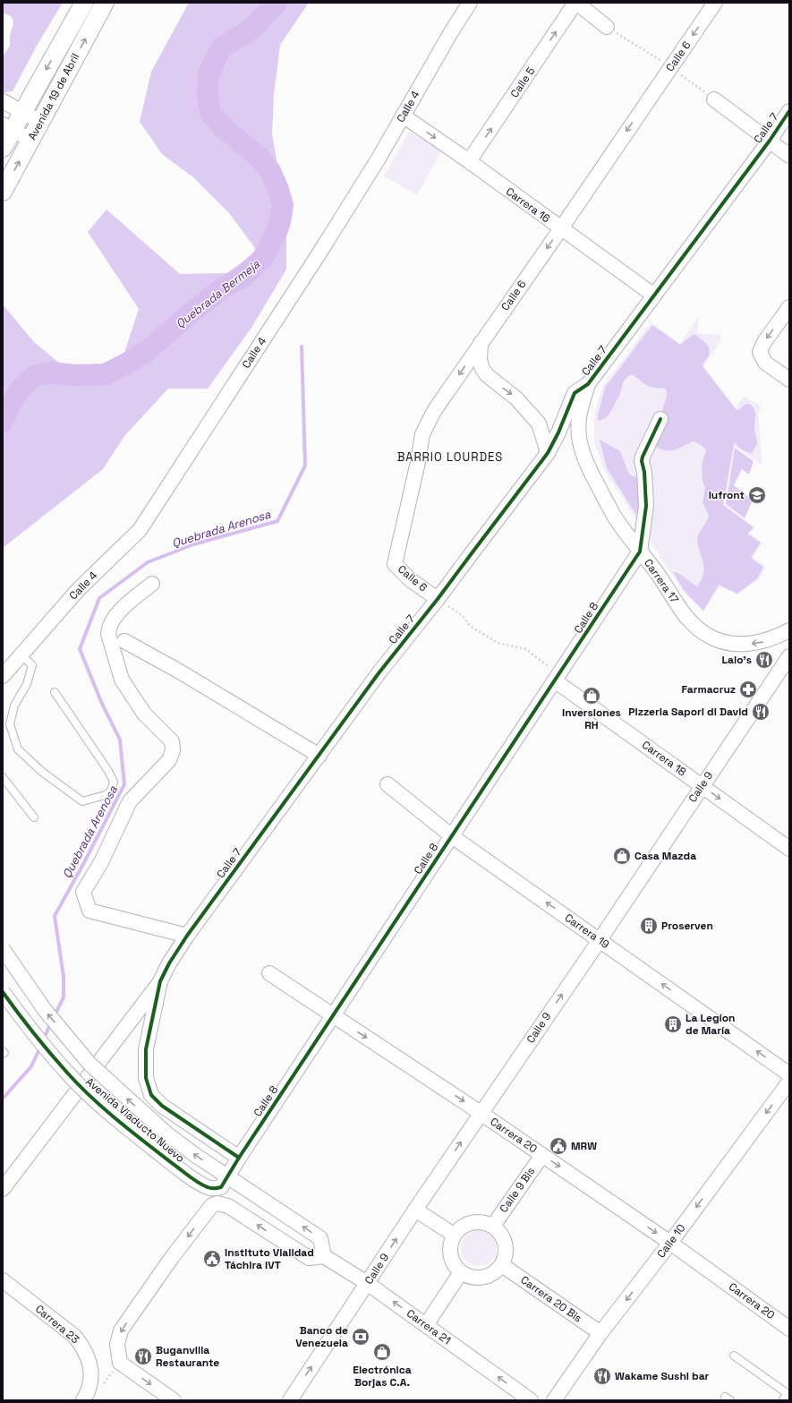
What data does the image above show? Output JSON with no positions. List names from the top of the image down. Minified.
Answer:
{"streets":{"street":["Calle 6","Calle 5","Avenida 19 de Abril","Calle 4","Calle 7","Carrera 16","Carrera 17","Calle 8","Carrera 18","Calle 9","Carrera 19","Avenida Viaducto Nuevo","Carrera 20","Calle 9 Bis","Calle 10","Carrera 20 Bis","Carrera 23","Carrera 21"]},"crossings":[["Calle 6","Calle 7"],["Calle 6","Carrera 16"],["Calle 5","Carrera 16"],["Calle 4","Carrera 16"],["Calle 7","Carrera 16"],["Calle 7","Carrera 17"],["Calle 7","Calle 8"],["Carrera 17","Calle 8"],["Calle 8","Carrera 18"],["Calle 8","Carrera 19"],["Calle 8","Avenida Viaducto Nuevo"],["Calle 8","Carrera 20"],["Carrera 18","Calle 9"],["Calle 9","Carrera 19"],["Calle 9","Carrera 20"],["Calle 9","Carrera 21"],["Carrera 20","Calle 9 Bis"],["Carrera 20","Calle 10"],["Calle 9 Bis","Carrera 20 Bis"],["Calle 10","Carrera 20 Bis"]],"one_way":["Calle 6","Calle 5","Carrera 17","Carrera 18","Calle 9","Carrera 19","Carrera 20","Calle 10","Carrera 21"],"districts":["BARRIO LOURDES"],"water":["Quebrada Bermeja","Quebrada Arenosa"],"places":{"school or university":["Iufront"],"restaurant":["Lalo's","Pizzeria Sapori di David","Buganvilla Restaurante","Wakame Sushi bar"],"pharmacy":["Farmacruz"],"shop":["Inversiones RH","Casa Mazda","Electrónica Borjas C.A."],"building":["Proserven","La Legíon de María"],"public building":["MRW","Instituto Vialidad Táchira IVT"],"bank":["Banco de Venezuela"]}}
